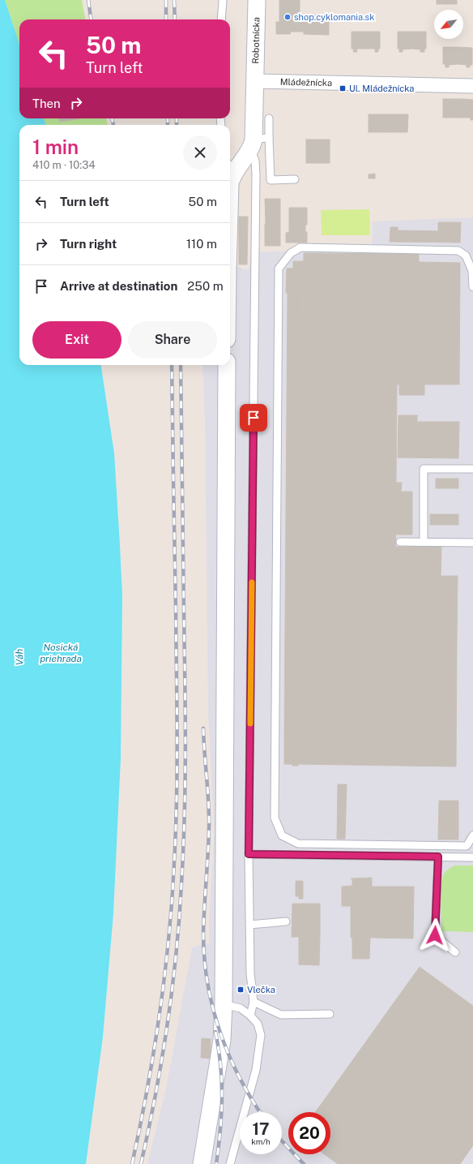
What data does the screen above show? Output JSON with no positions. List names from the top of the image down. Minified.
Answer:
{"streets":{"street":["Robotnícka","Mládežnícka"]},"crossings":[["Robotnícka","Mládežnícka"]],"water":["Nosická priehrada","Váh"],"places":{"other":["shop.cyklomania.sk"],"transit":["Ul. Mládežnícka","Vlečka"]},"north":"bottom left","page":{"turn":["50 m","Turn left"],"then":"Then","heading":["1 min","410 m · 10:34"],"list":[{"name":"Turn left","value":"50 m"},{"name":"Turn right","value":"110 m"},{"name":"Arrive at destination","value":"250 m"}],"buttons":["Exit","Share"],"speed":"17 km/h","limit":"20"}}
